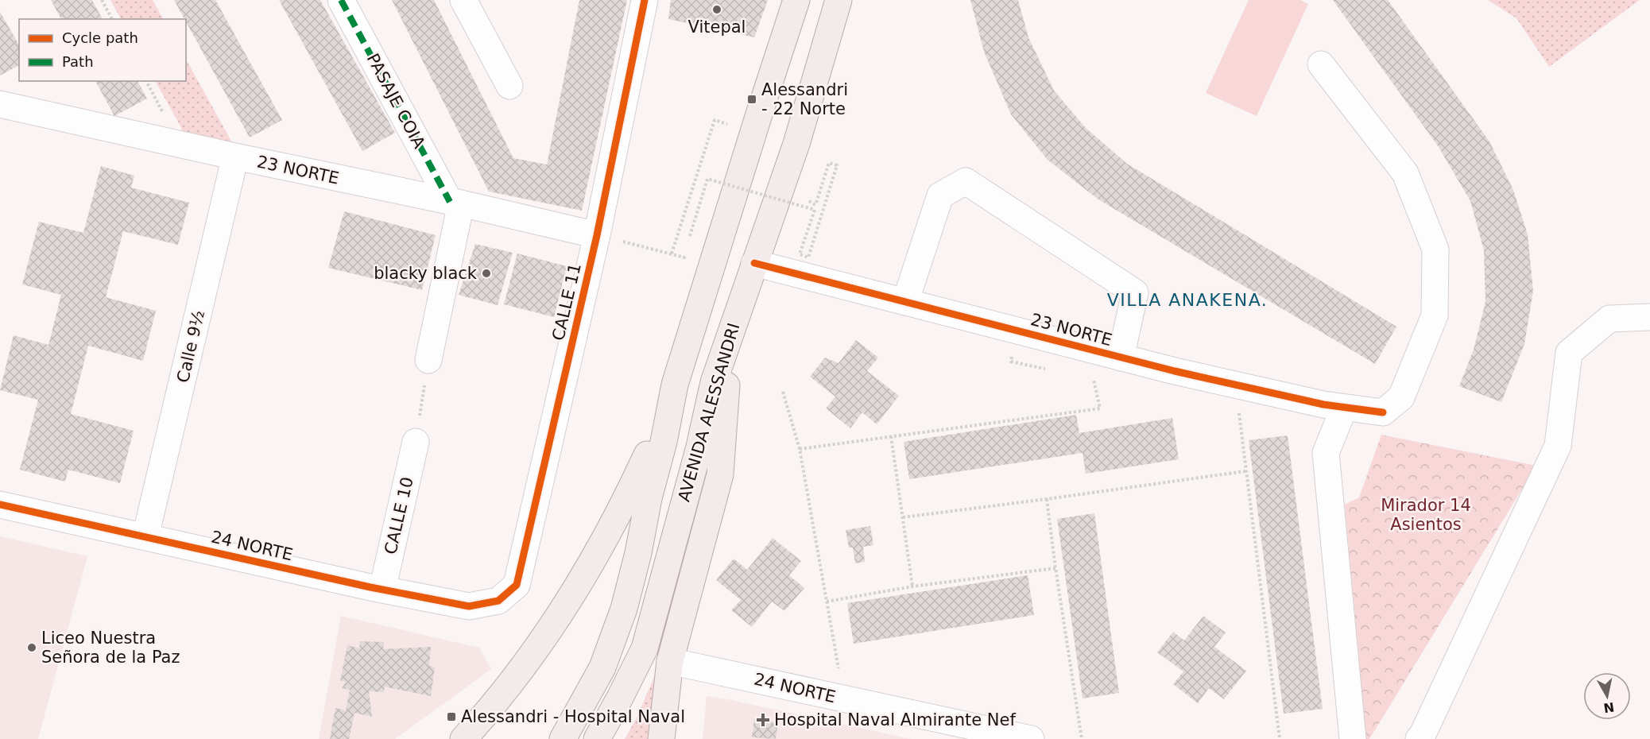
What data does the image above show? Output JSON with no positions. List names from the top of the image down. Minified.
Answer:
{"streets":{"main road":["AVENIDA ALESSANDRI"],"street":["PASAJE COIA","23 NORTE","CALLE 11","Calle 9½","CALLE 10","24 NORTE"]},"crossings":[["PASAJE COIA","23 NORTE"],["23 NORTE","CALLE 11"],["23 NORTE","Calle 9½"],["23 NORTE","AVENIDA ALESSANDRI"],["CALLE 11","24 NORTE"],["Calle 9½","24 NORTE"],["CALLE 10","24 NORTE"]],"districts":["VILLA ANAKENA."],"parks":["Mirador 14 Asientos"],"places":{"other":["Vitepal","blacky black","Liceo Nuestra Señora de la Paz"],"transit":["Alessandri - 22 Norte","Alessandri - Hospital Naval"],"health":["Hospital Naval Almirante Nef"]},"legend":["Cycle path","Path"],"north":"bottom"}
